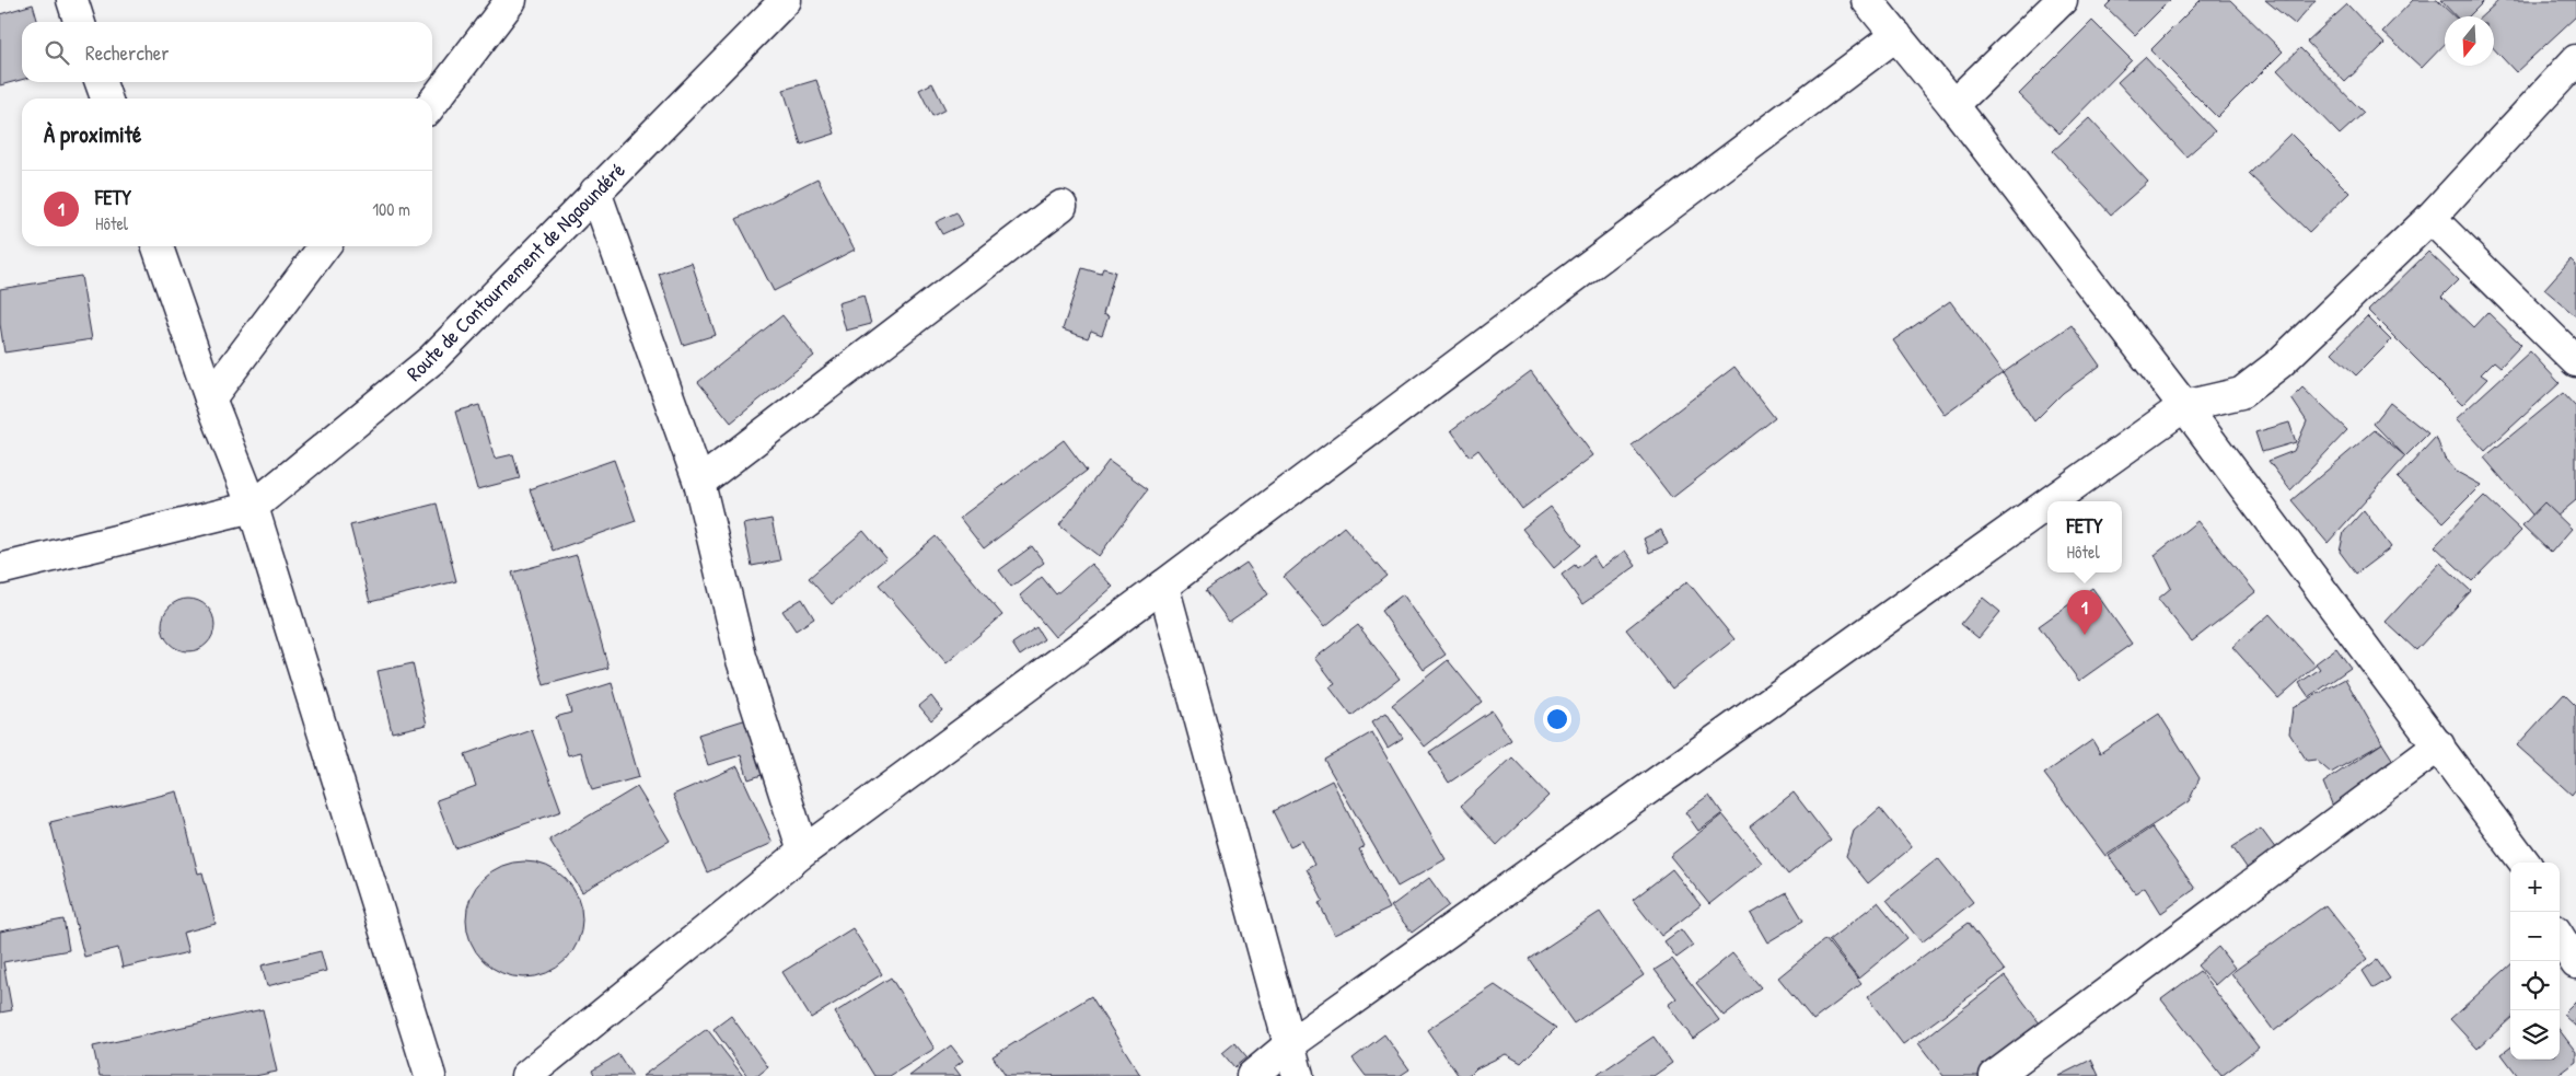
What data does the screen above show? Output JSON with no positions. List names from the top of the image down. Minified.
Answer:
{"streets":{"street":["Route de Contournement de Ngaoundéré"]},"north":"bottom","page":{"search":"Rechercher","heading":"À proximité","list":[{"mark":"1","name":"FETY","note":"Hôtel","value":"100 m"}],"popup":["FETY","Hôtel"],"pins":"1","map_buttons":["+","−"]}}
